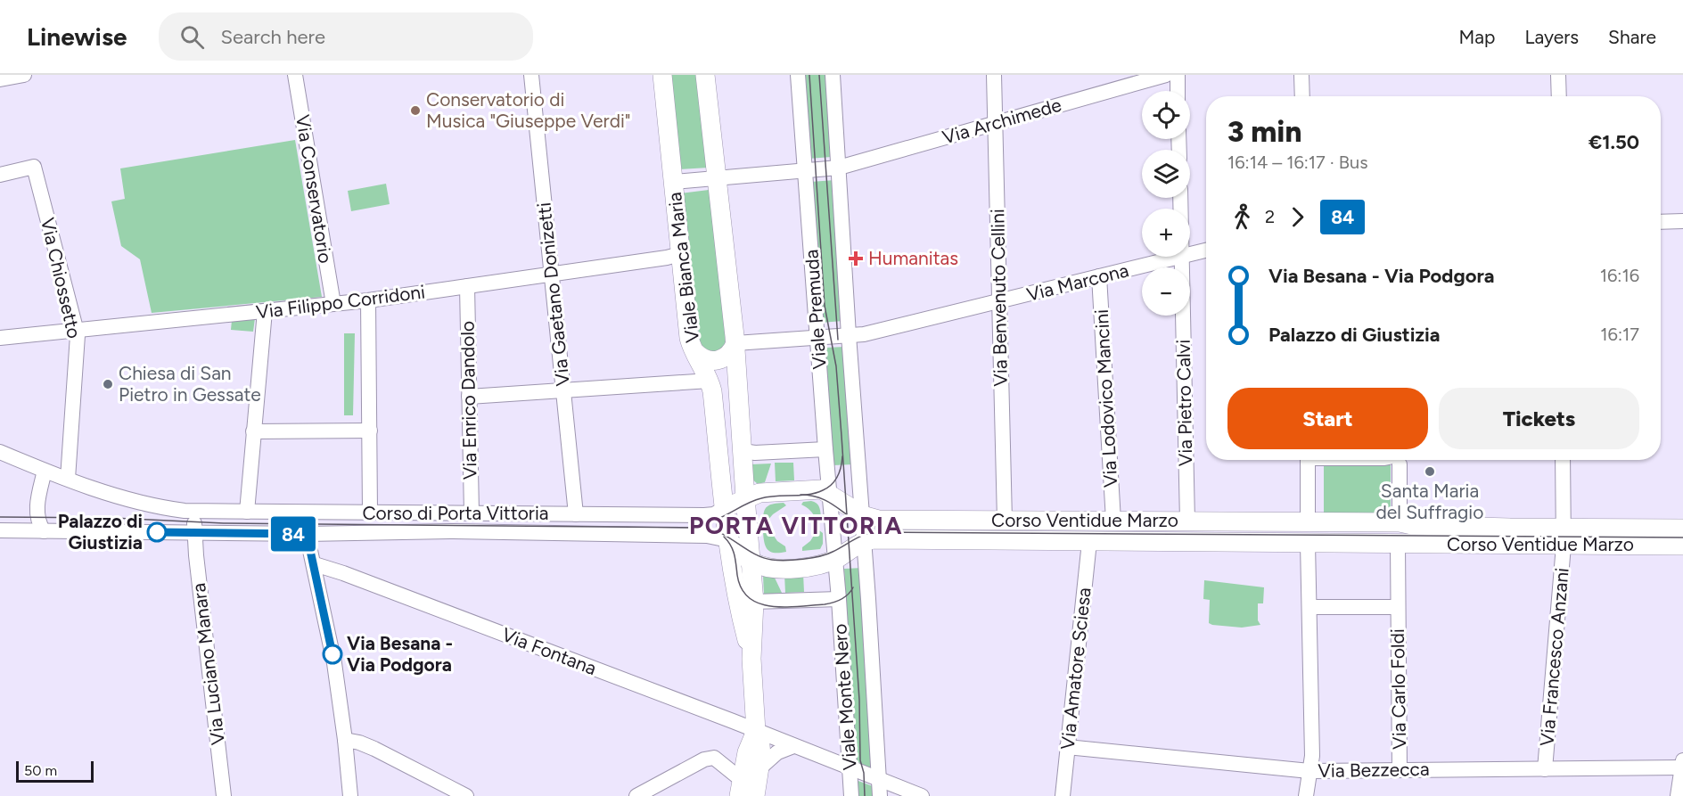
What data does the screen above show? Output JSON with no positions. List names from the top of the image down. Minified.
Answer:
{"streets":{"main road":["Viale Bianca Maria","Corso Ventidue Marzo"],"street":["Via Archimede","Via Conservatorio","Via Chiossetto","Via Marcona","Via Gaetano Donizetti","Via Benvenuto Cellini","Via Filippo Corridoni","Viale Premuda","Via Lodovico Mancini","Via Enrico Dandolo","Via Pietro Calvi","Corso di Porta Vittoria","Via Fontana","Via Francesco Anzani","Via Luciano Manara","Via Amatore Sciesa","Via Carlo Foldi","Viale Monte Nero","Via Bezzecca"]},"crossings":[["Via Archimede","Via Benvenuto Cellini"],["Via Archimede","Viale Premuda"],["Via Conservatorio","Via Filippo Corridoni"],["Viale Bianca Maria","Via Marcona"],["Viale Bianca Maria","Via Filippo Corridoni"],["Viale Bianca Maria","Viale Premuda"],["Viale Bianca Maria","Corso di Porta Vittoria"],["Via Chiossetto","Via Filippo Corridoni"],["Via Chiossetto","Corso di Porta Vittoria"],["Via Marcona","Via Benvenuto Cellini"],["Via Marcona","Viale Premuda"],["Via Marcona","Via Lodovico Mancini"],["Via Marcona","Via Pietro Calvi"],["Via Gaetano Donizetti","Via Filippo Corridoni"],["Via Gaetano Donizetti","Corso di Porta Vittoria"],["Via Benvenuto Cellini","Corso Ventidue Marzo"],["Via Filippo Corridoni","Via Enrico Dandolo"],["Viale Premuda","Corso Ventidue Marzo"],["Viale Premuda","Viale Monte Nero"],["Via Lodovico Mancini","Corso Ventidue Marzo"],["Via Enrico Dandolo","Corso di Porta Vittoria"],["Via Pietro Calvi","Corso Ventidue Marzo"],["Corso di Porta Vittoria","Via Luciano Manara"],["Corso Ventidue Marzo","Via Francesco Anzani"],["Corso Ventidue Marzo","Via Amatore Sciesa"],["Corso Ventidue Marzo","Via Carlo Foldi"],["Corso Ventidue Marzo","Viale Monte Nero"],["Via Fontana","Viale Monte Nero"],["Via Francesco Anzani","Via Bezzecca"],["Via Amatore Sciesa","Via Bezzecca"],["Via Carlo Foldi","Via Bezzecca"]],"districts":["PORTA VITTORIA"],"places":{"other":["Conservatorio di Musica \"Giuseppe Verdi\"","Chiesa di San Pietro in Gessate","Santa Maria del Suffragio","Palazzo di Giustizia","Via Besana - Via Podgora"],"health":["Humanitas"]},"lines":["bus line 84"],"scale_bar":"50 m","page":{"header":"Linewise","search":"Search here","nav":["Map","Layers","Share"],"on_map":"84","map_buttons":["+","−"],"heading":["3 min","16:14 – 16:17 · Bus","€1.50"],"legs":["2","84"],"list":[{"name":"Via Besana - Via Podgora","value":"16:16"},{"name":"Palazzo di Giustizia","value":"16:17"}],"buttons":["Start","Tickets"],"scale":"50 m"}}
